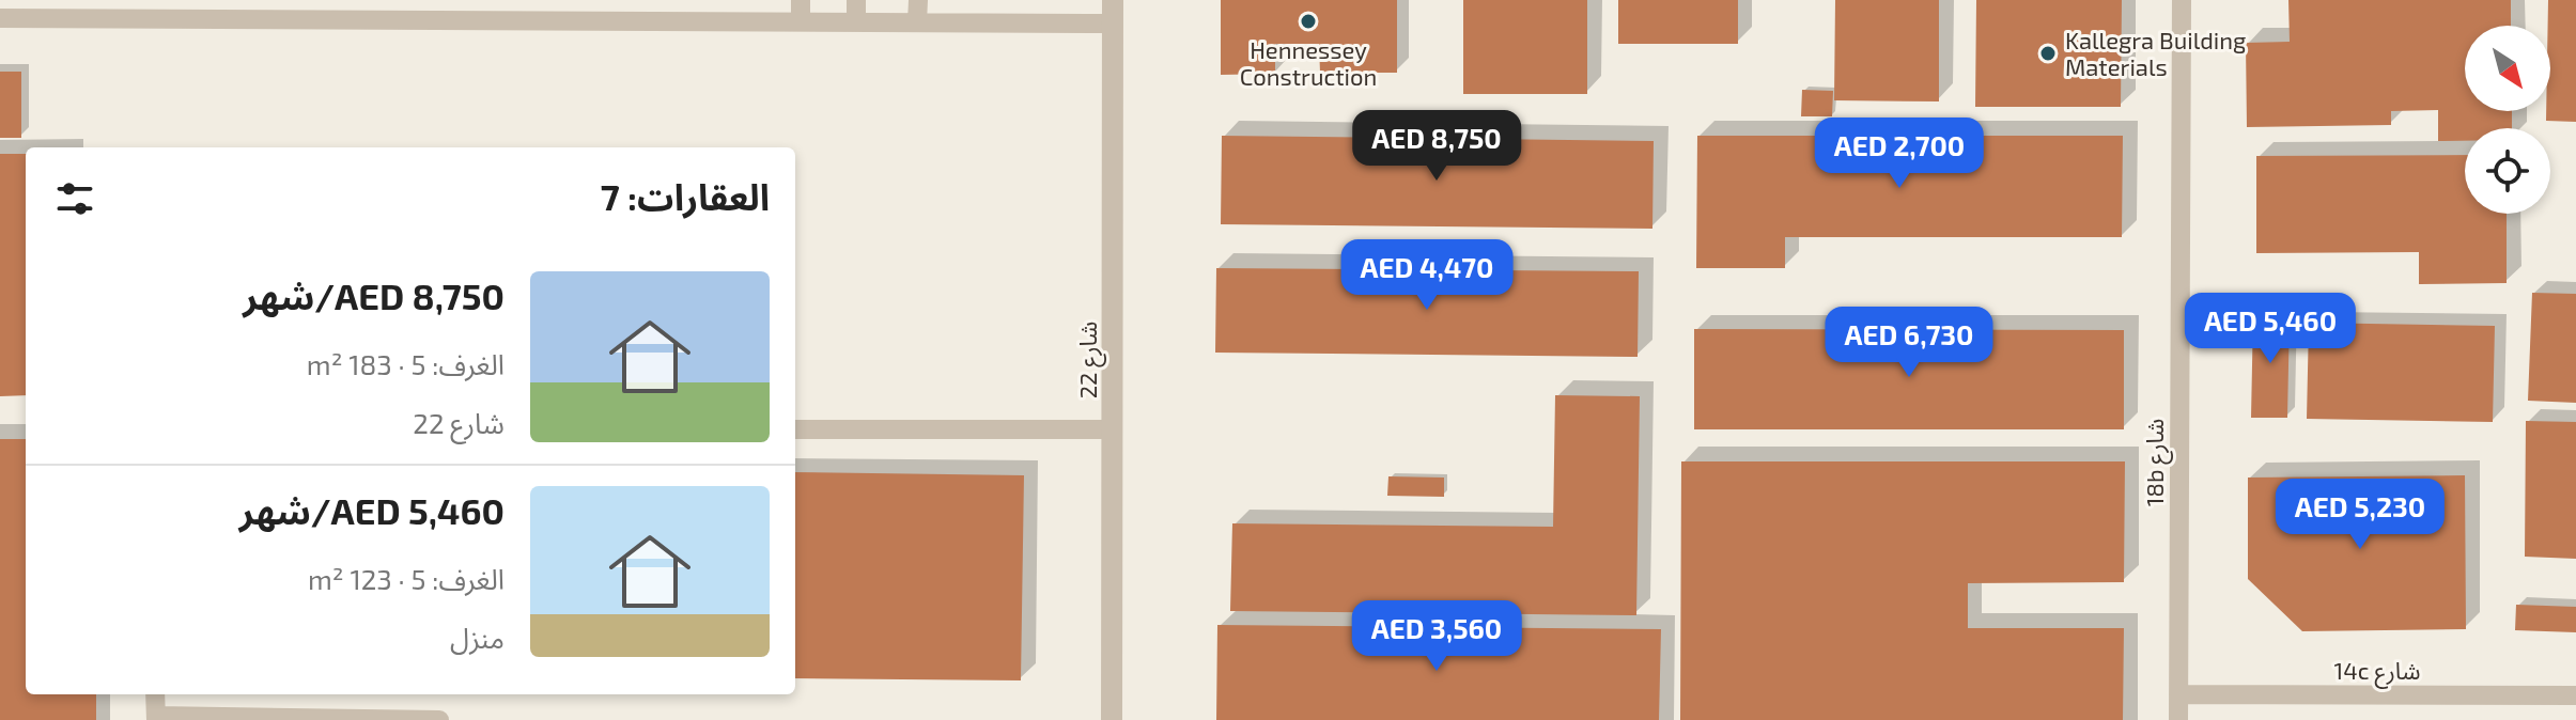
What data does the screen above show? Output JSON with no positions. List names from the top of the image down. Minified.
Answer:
{"streets":{"street":["شارع 22"],"lane":["18b شارع","14c شارع"]},"crossings":[["18b شارع","14c شارع"]],"places":["Hennessey Construction","Kallegra Building Materials"],"north":"bottom right","page":{"price":["AED 8,750","AED 2,700","AED 4,470","AED 5,460","AED 6,730","AED 5,230","AED 3,560"],"heading":"العقارات: 7","list":[{"name":"AED 8,750/شهر","note":"الغرف: 5 · 183 m² · شارع 22"},{"name":"AED 5,460/شهر","note":"الغرف: 5 · 123 m² · منزل"}]}}
